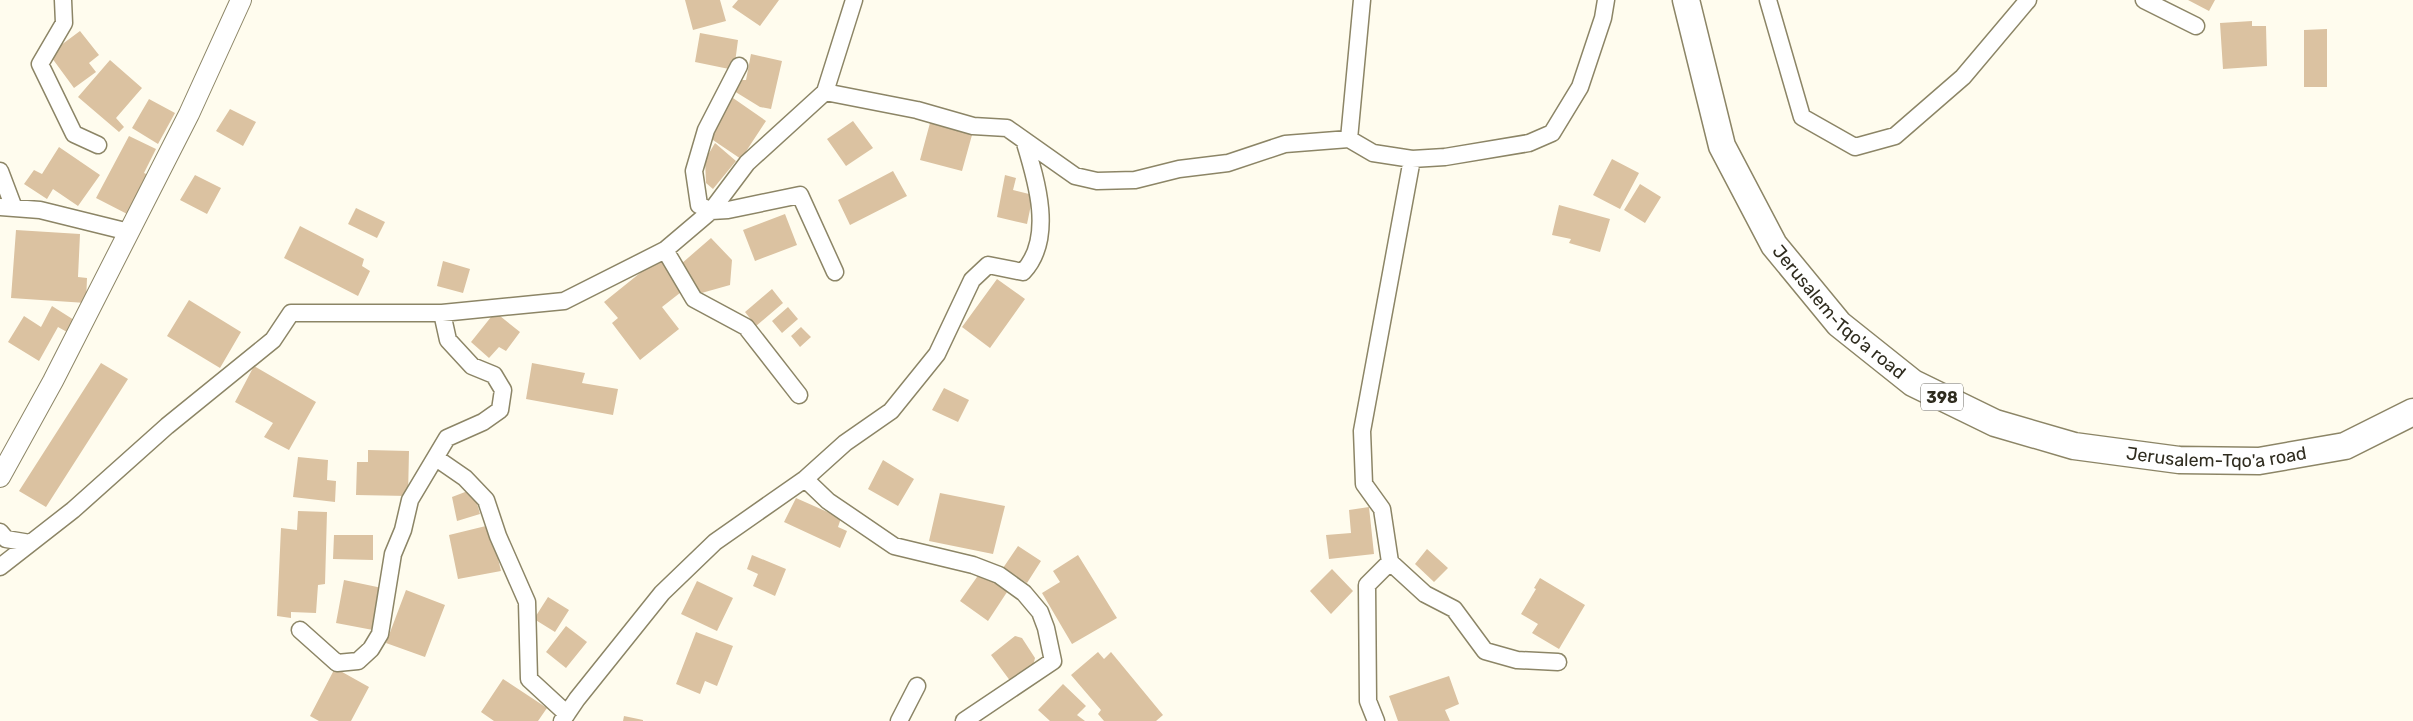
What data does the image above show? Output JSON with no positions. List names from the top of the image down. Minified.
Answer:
{"streets":{"main road":["Jerusalem-Tqo'a road","398"]}}
